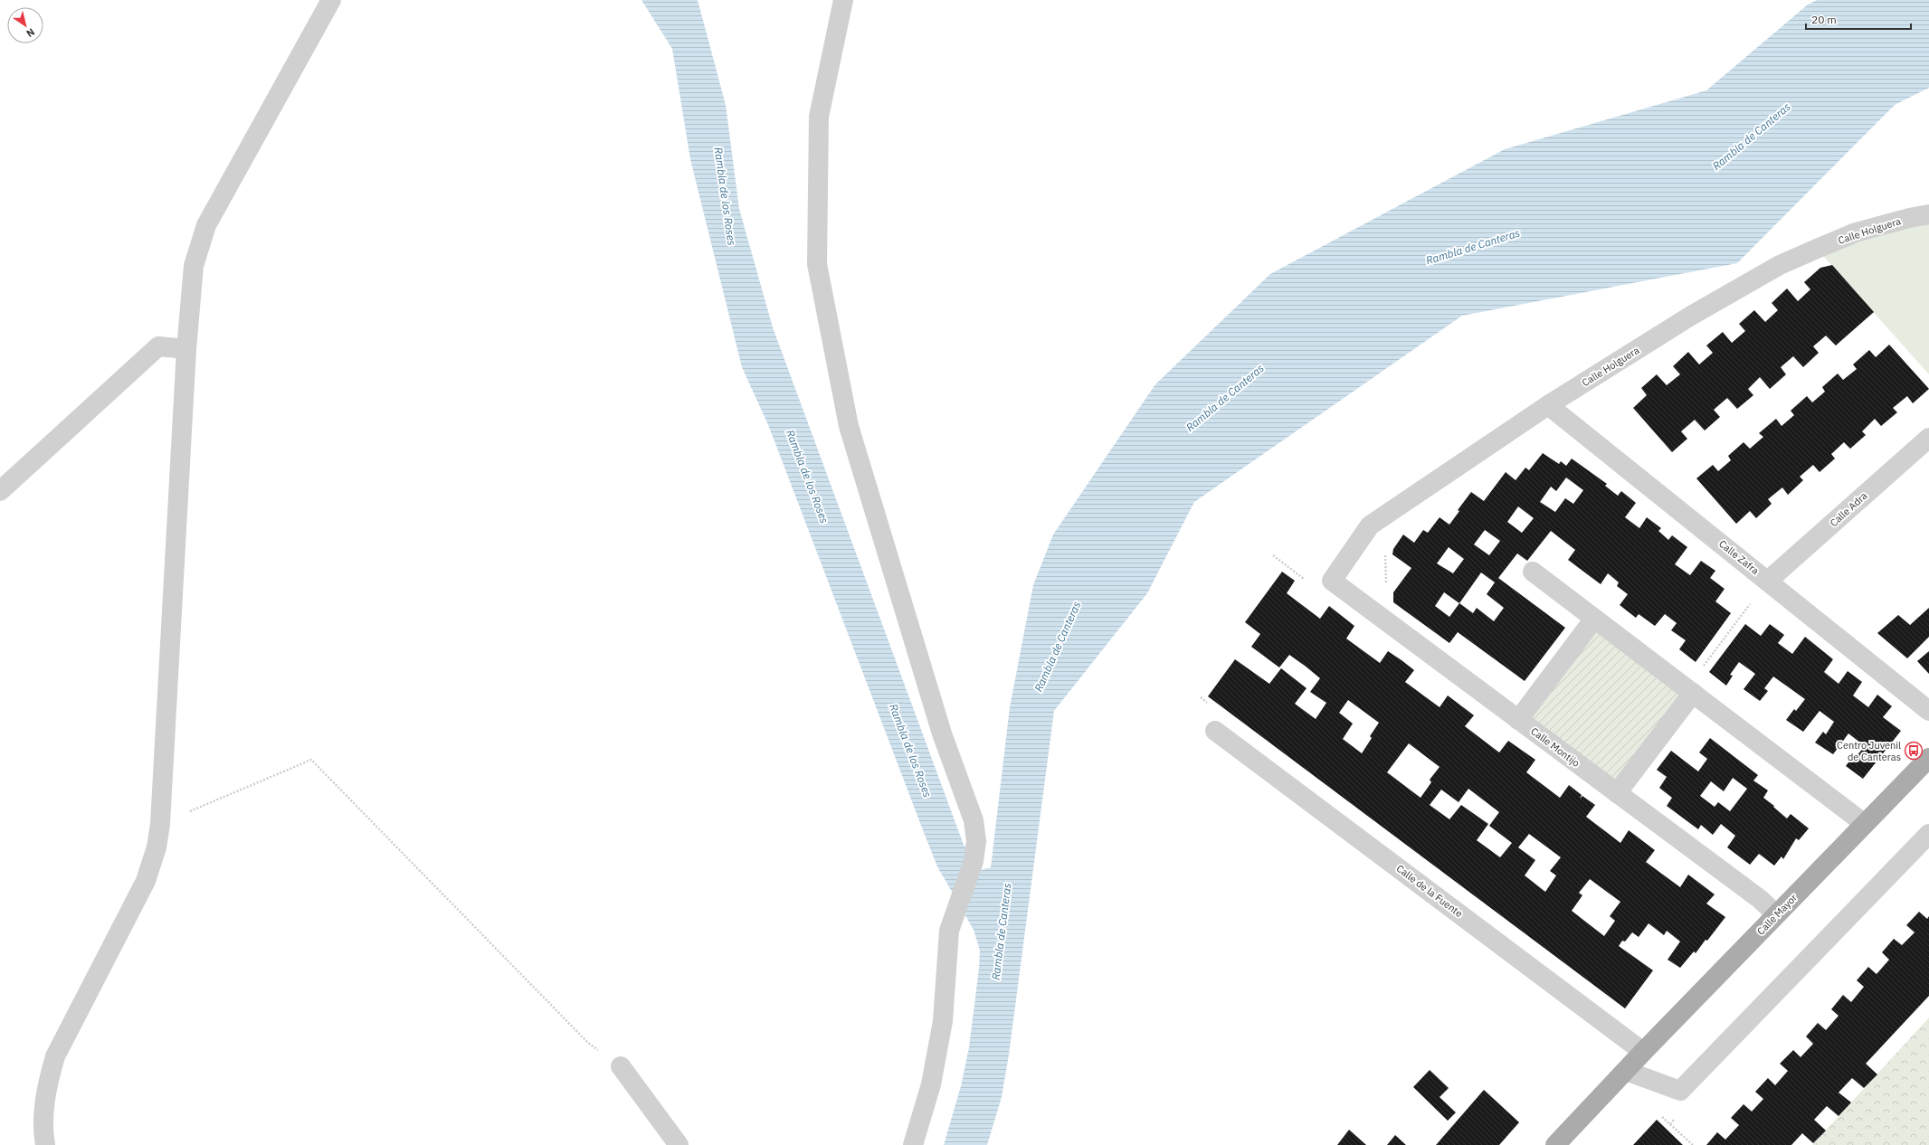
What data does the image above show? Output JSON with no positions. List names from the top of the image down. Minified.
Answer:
{"streets":{"main road":["Calle Mayor"],"street":["Calle Holguera","Calle Adra","Calle Zafra","Calle Montijo","Calle de la Fuente"]},"crossings":[["Calle Holguera","Calle Zafra"],["Calle Holguera","Calle Montijo"],["Calle Adra","Calle Zafra"],["Calle Montijo","Calle Mayor"],["Calle de la Fuente","Calle Mayor"]],"water":["Rambla de Canteras","Rambla de los Roses"],"places":{"bus stop":["Centro Juvenil de Canteras"]},"scale_bar":"20 m","north":"bottom right"}
